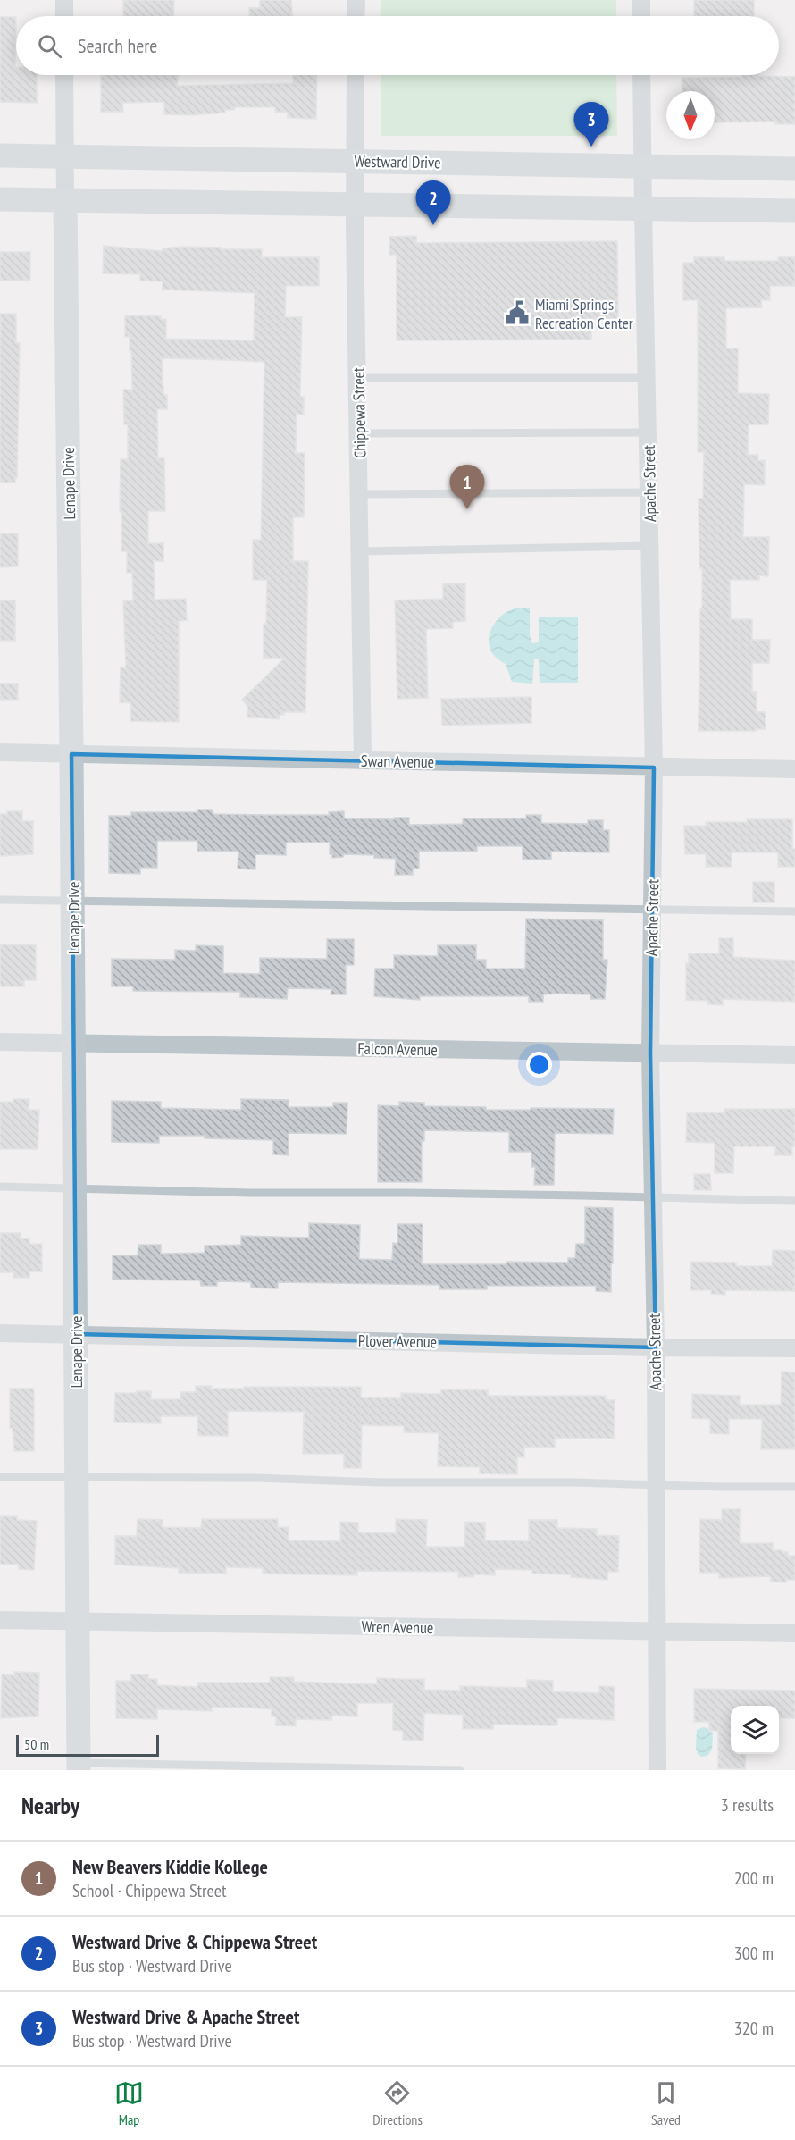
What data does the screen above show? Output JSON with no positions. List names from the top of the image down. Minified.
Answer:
{"streets":{"street":["Westward Drive","Chippewa Street","Lenape Drive","Apache Street","Swan Avenue","Falcon Avenue","Plover Avenue","Wren Avenue"]},"crossings":[["Westward Drive","Chippewa Street"],["Westward Drive","Lenape Drive"],["Westward Drive","Apache Street"],["Chippewa Street","Swan Avenue"],["Lenape Drive","Swan Avenue"],["Lenape Drive","Falcon Avenue"],["Lenape Drive","Plover Avenue"],["Lenape Drive","Wren Avenue"],["Apache Street","Swan Avenue"],["Apache Street","Falcon Avenue"],["Apache Street","Plover Avenue"],["Apache Street","Wren Avenue"]],"places":{"public building":["Miami Springs Recreation Center"]},"scale_bar":"50 m","north":"bottom","page":{"search":"Search here","pins":["3","2","1"],"scale":"50 m","heading":["Nearby","3 results"],"list":[{"mark":"1","name":"New Beavers Kiddie Kollege","note":"School · Chippewa Street","value":"200 m"},{"mark":"2","name":"Westward Drive & Chippewa Street","note":"Bus stop · Westward Drive","value":"300 m"},{"mark":"3","name":"Westward Drive & Apache Street","note":"Bus stop · Westward Drive","value":"320 m"}],"nav":["Map","Directions","Saved"]}}
